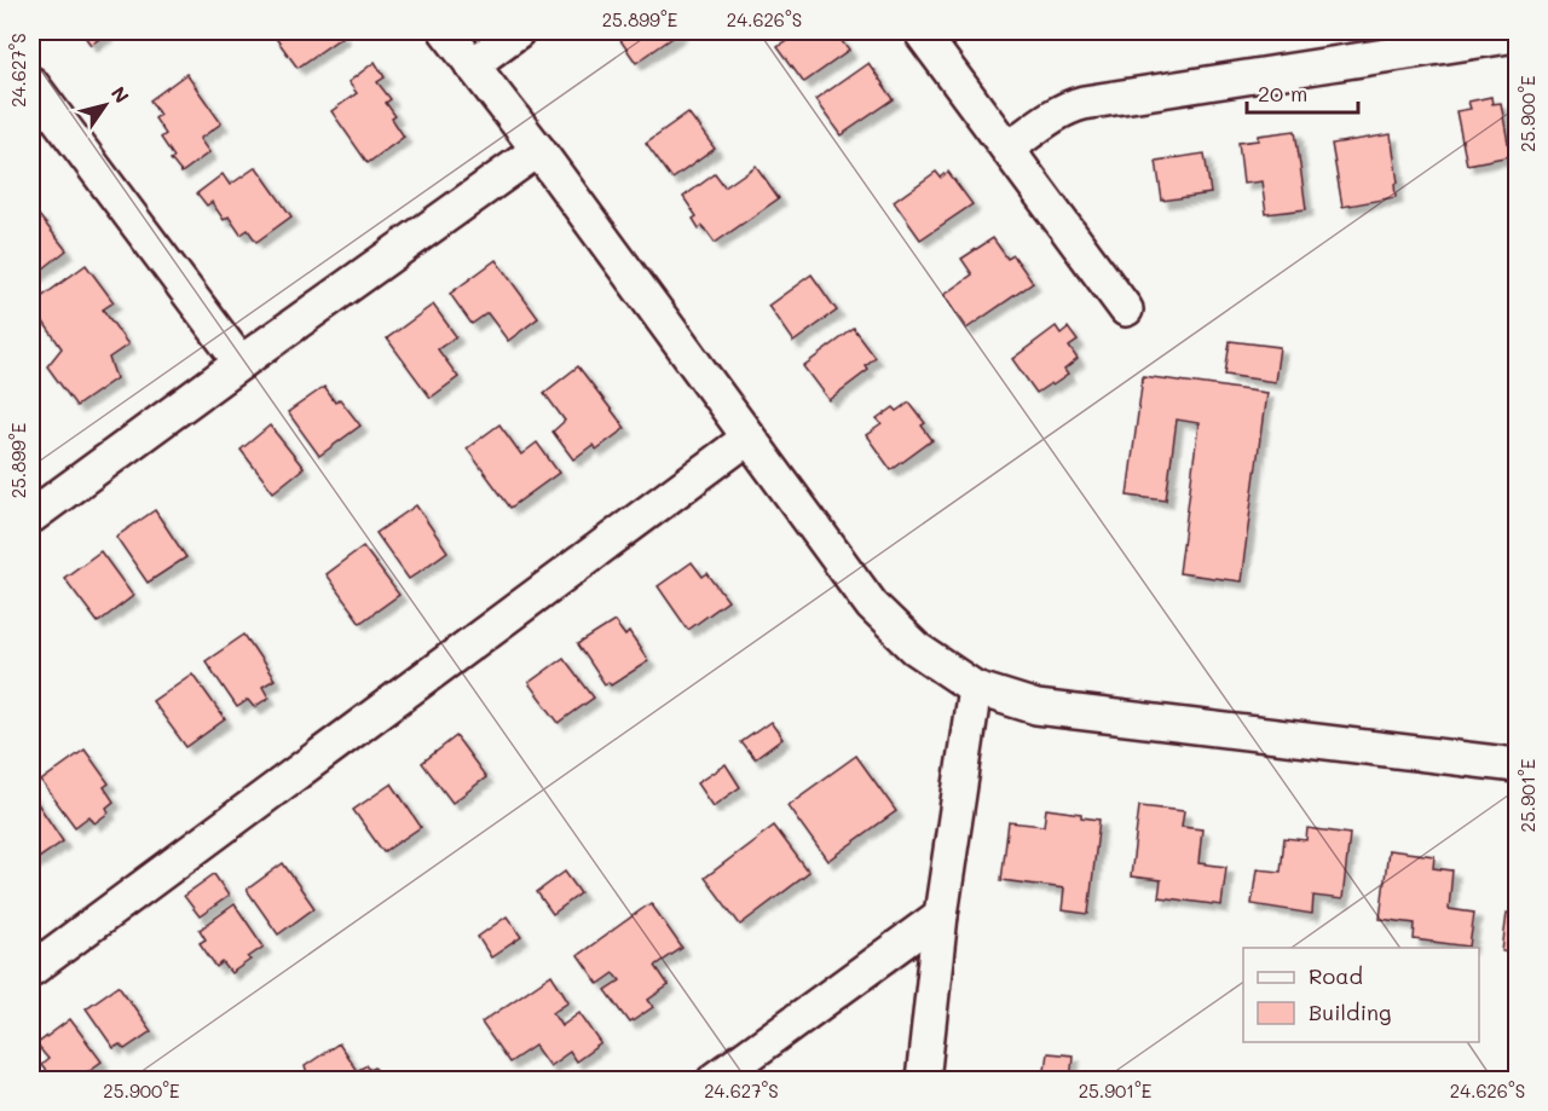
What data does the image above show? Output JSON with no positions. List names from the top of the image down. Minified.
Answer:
{"legend":["Road","Building"],"scale_bar":"20 m","north":"top right","coordinates":["25.899°E","24.626°S","24.627°S","25.900°E","25.901°E"]}
